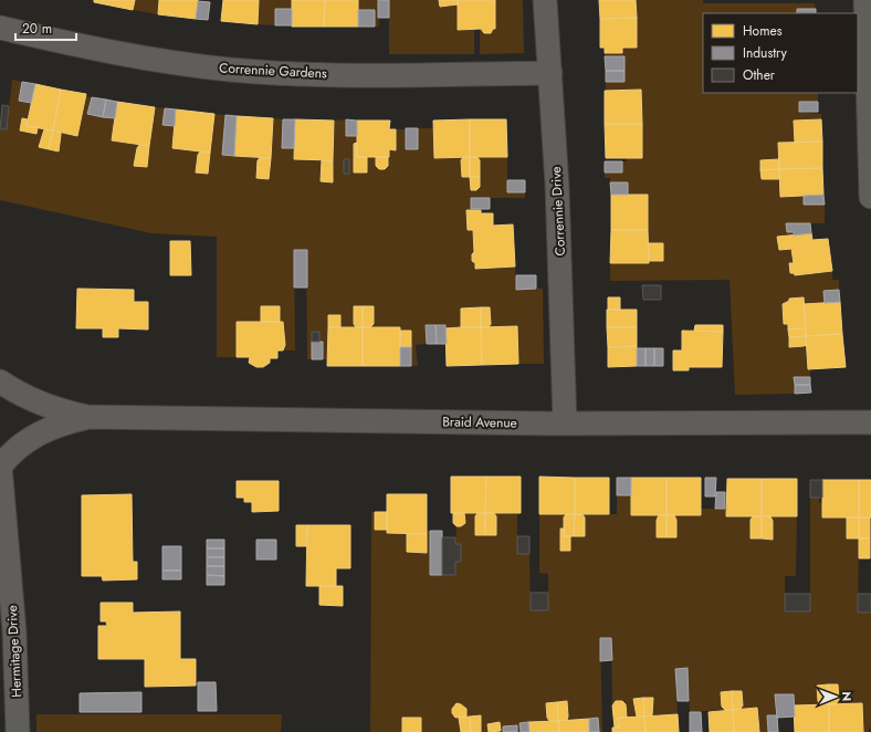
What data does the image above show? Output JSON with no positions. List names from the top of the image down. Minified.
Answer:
{"streets":{"street":["Corrennie Gardens","Corrennie Drive","Braid Avenue","Hermitage Drive"]},"crossings":[["Corrennie Gardens","Corrennie Drive"],["Corrennie Drive","Braid Avenue"],["Braid Avenue","Hermitage Drive"]],"legend":["Homes","Industry","Other"],"scale_bar":"20 m","north":"right"}
